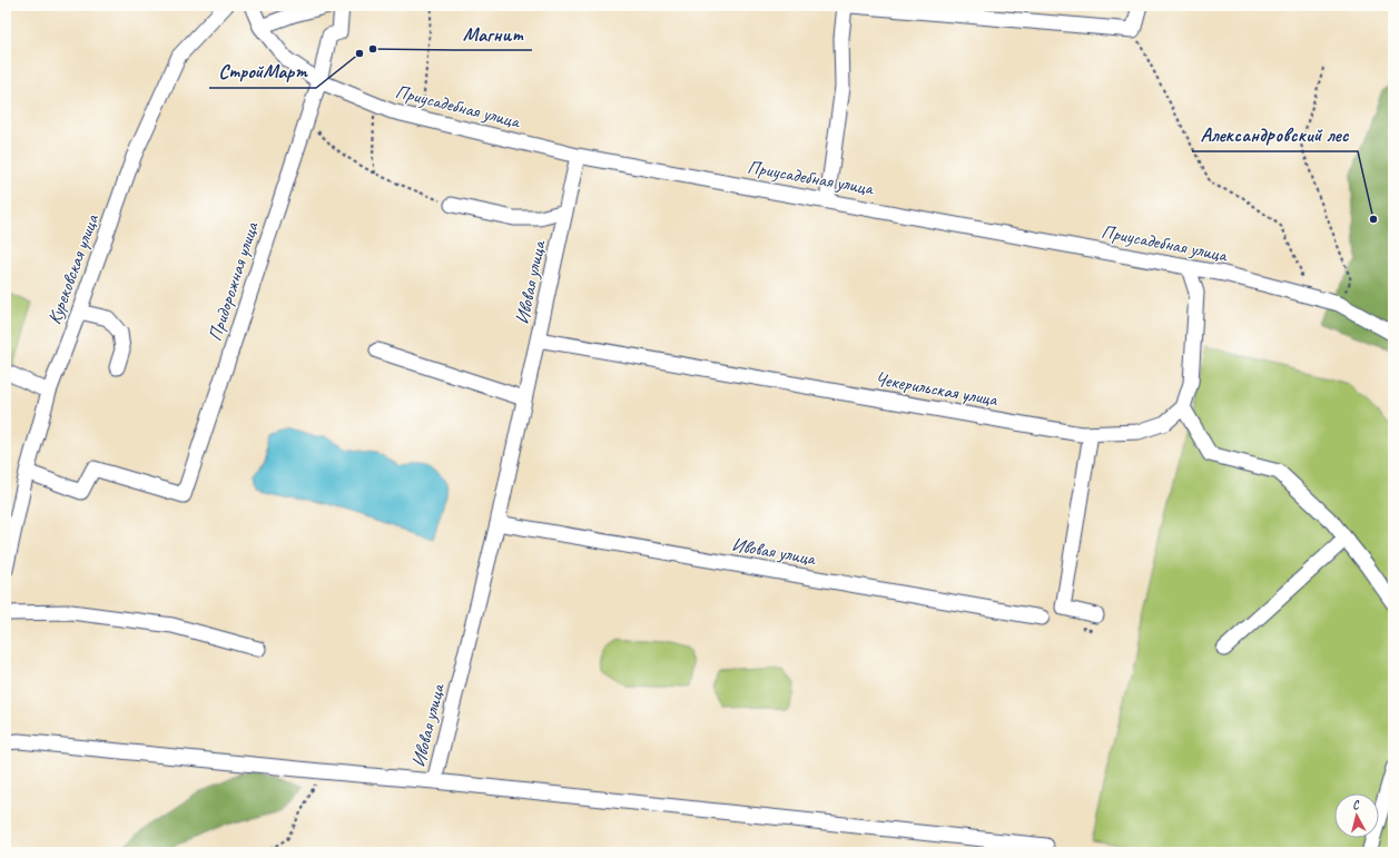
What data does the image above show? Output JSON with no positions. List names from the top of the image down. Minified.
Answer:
{"streets":{"street":["Приусадебная улица","Курековская улица","Придорожная улица","Ивовая улица","Чекерильская улица"]},"crossings":[["Приусадебная улица","Придорожная улица"],["Приусадебная улица","Ивовая улица"],["Курековская улица","Придорожная улица"],["Ивовая улица","Чекерильская улица"]],"places":["Магнит","СтройМарт","Александровский лес"],"north":"top"}
